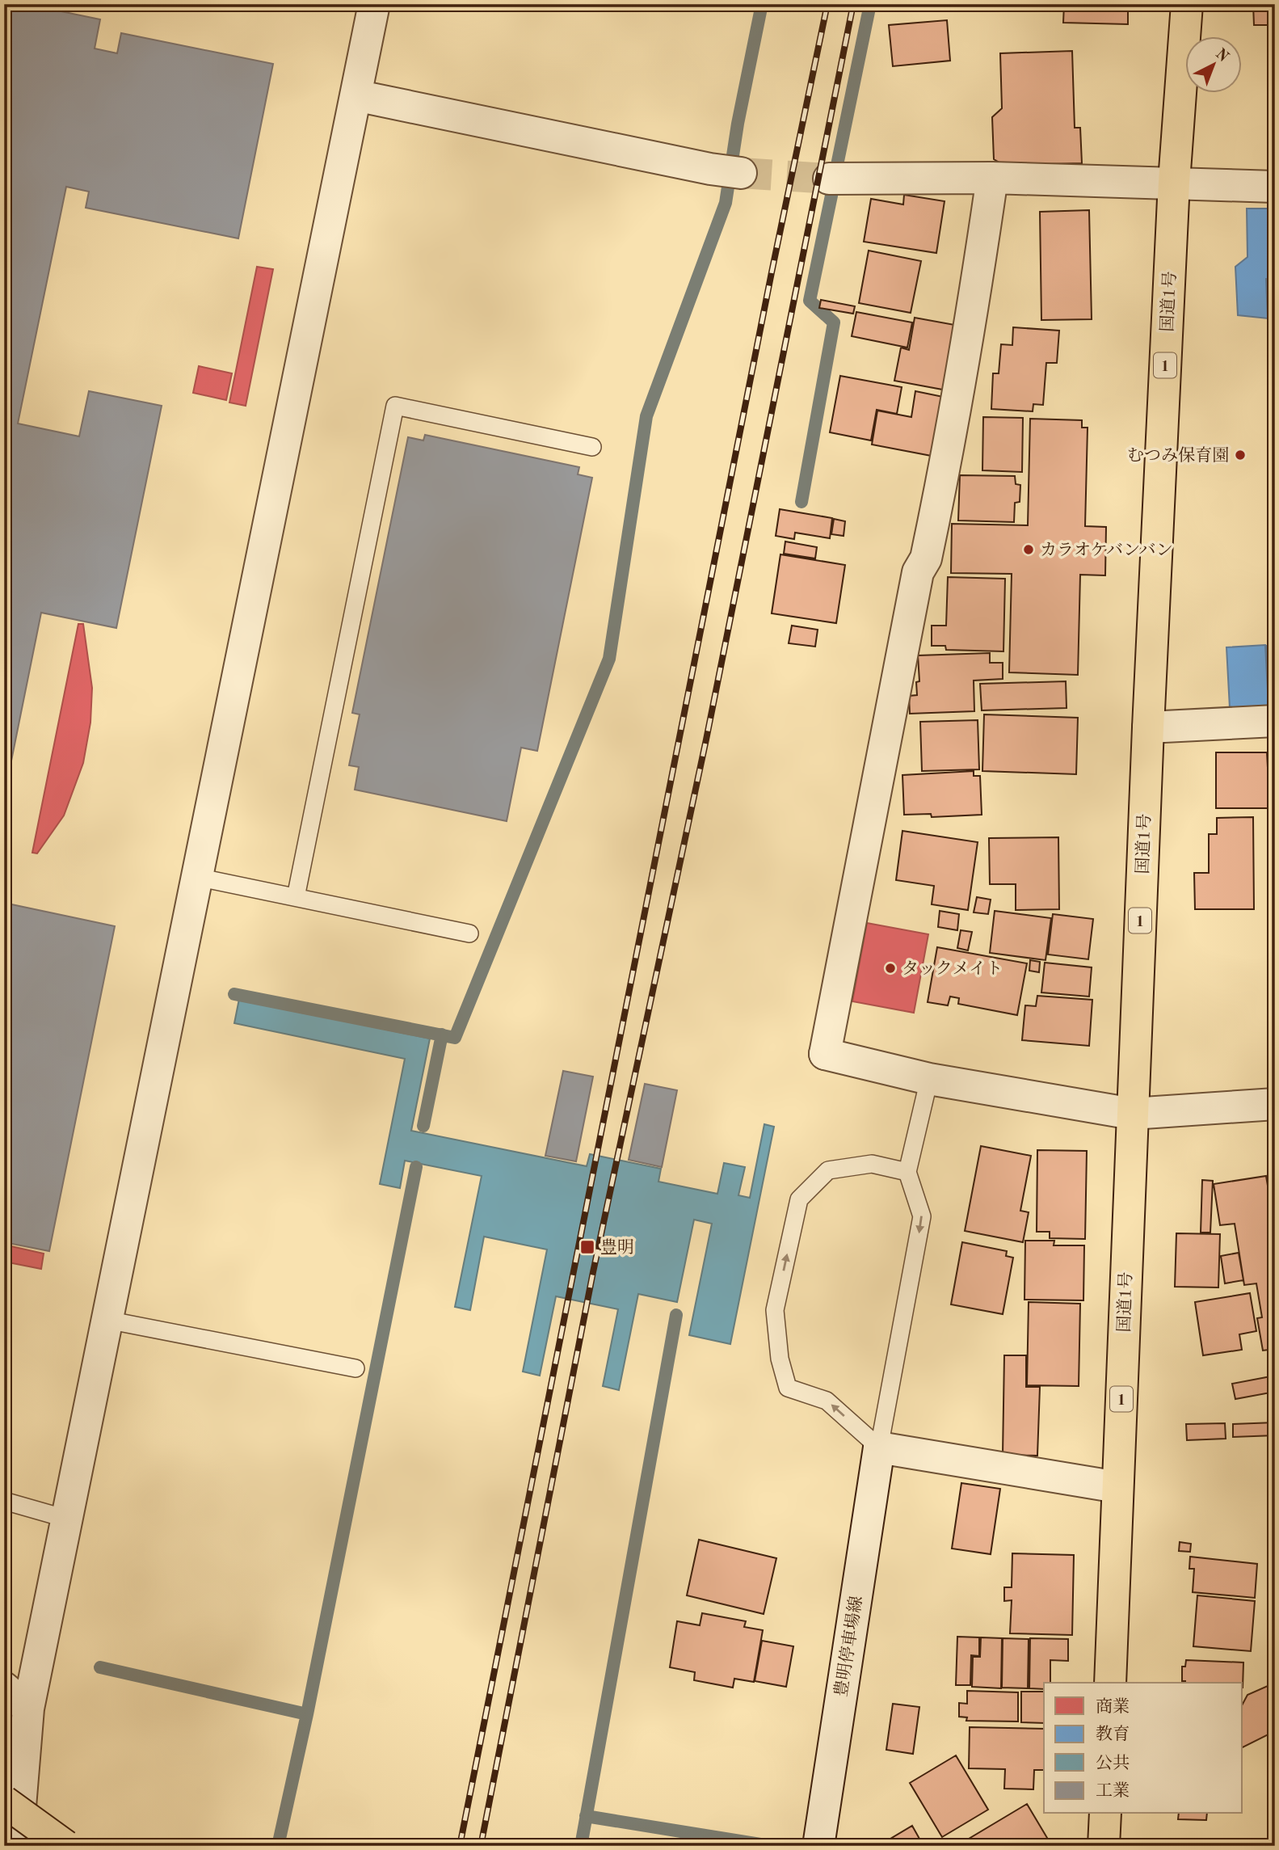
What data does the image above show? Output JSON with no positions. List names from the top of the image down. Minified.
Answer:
{"streets":{"highway":["国道1号","1"],"street":["豊明停車場線"]},"places":{"other":["むつみ保育園","カラオケバンバン","タックメイト"],"transit":["豊明"]},"legend":["商業","教育","公共","工業"],"north":"top right"}
